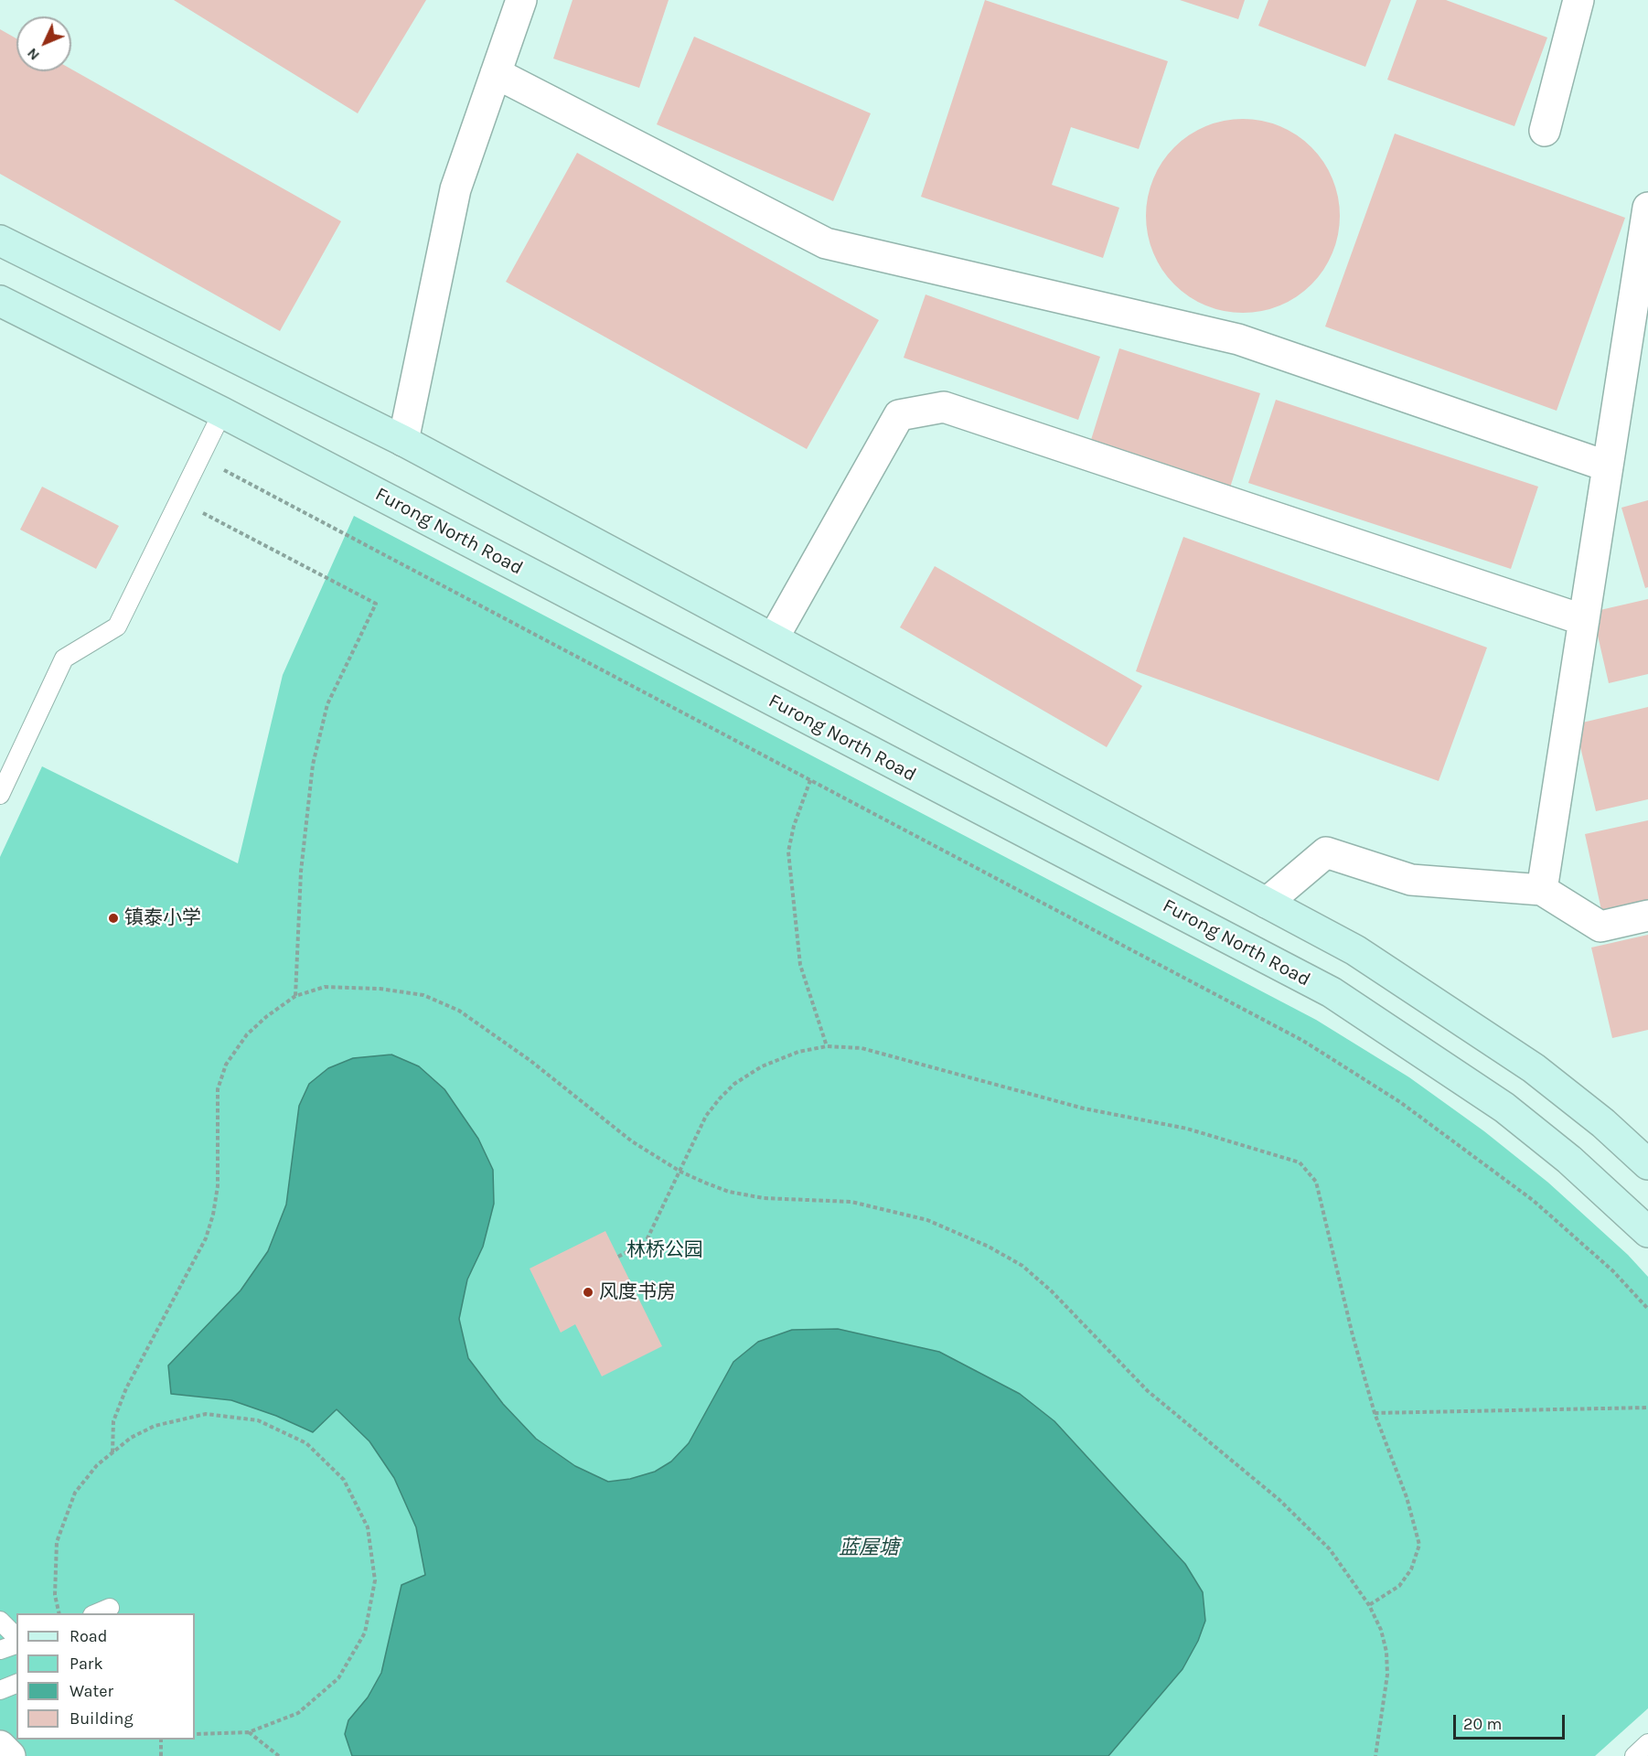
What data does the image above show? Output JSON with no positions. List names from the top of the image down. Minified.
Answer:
{"streets":{"main road":["Furong North Road"]},"water":["蓝屋塘"],"parks":["林桥公园"],"places":["镇泰小学","风度书房"],"legend":["Road","Park","Water","Building"],"scale_bar":"20 m","north":"bottom left"}
